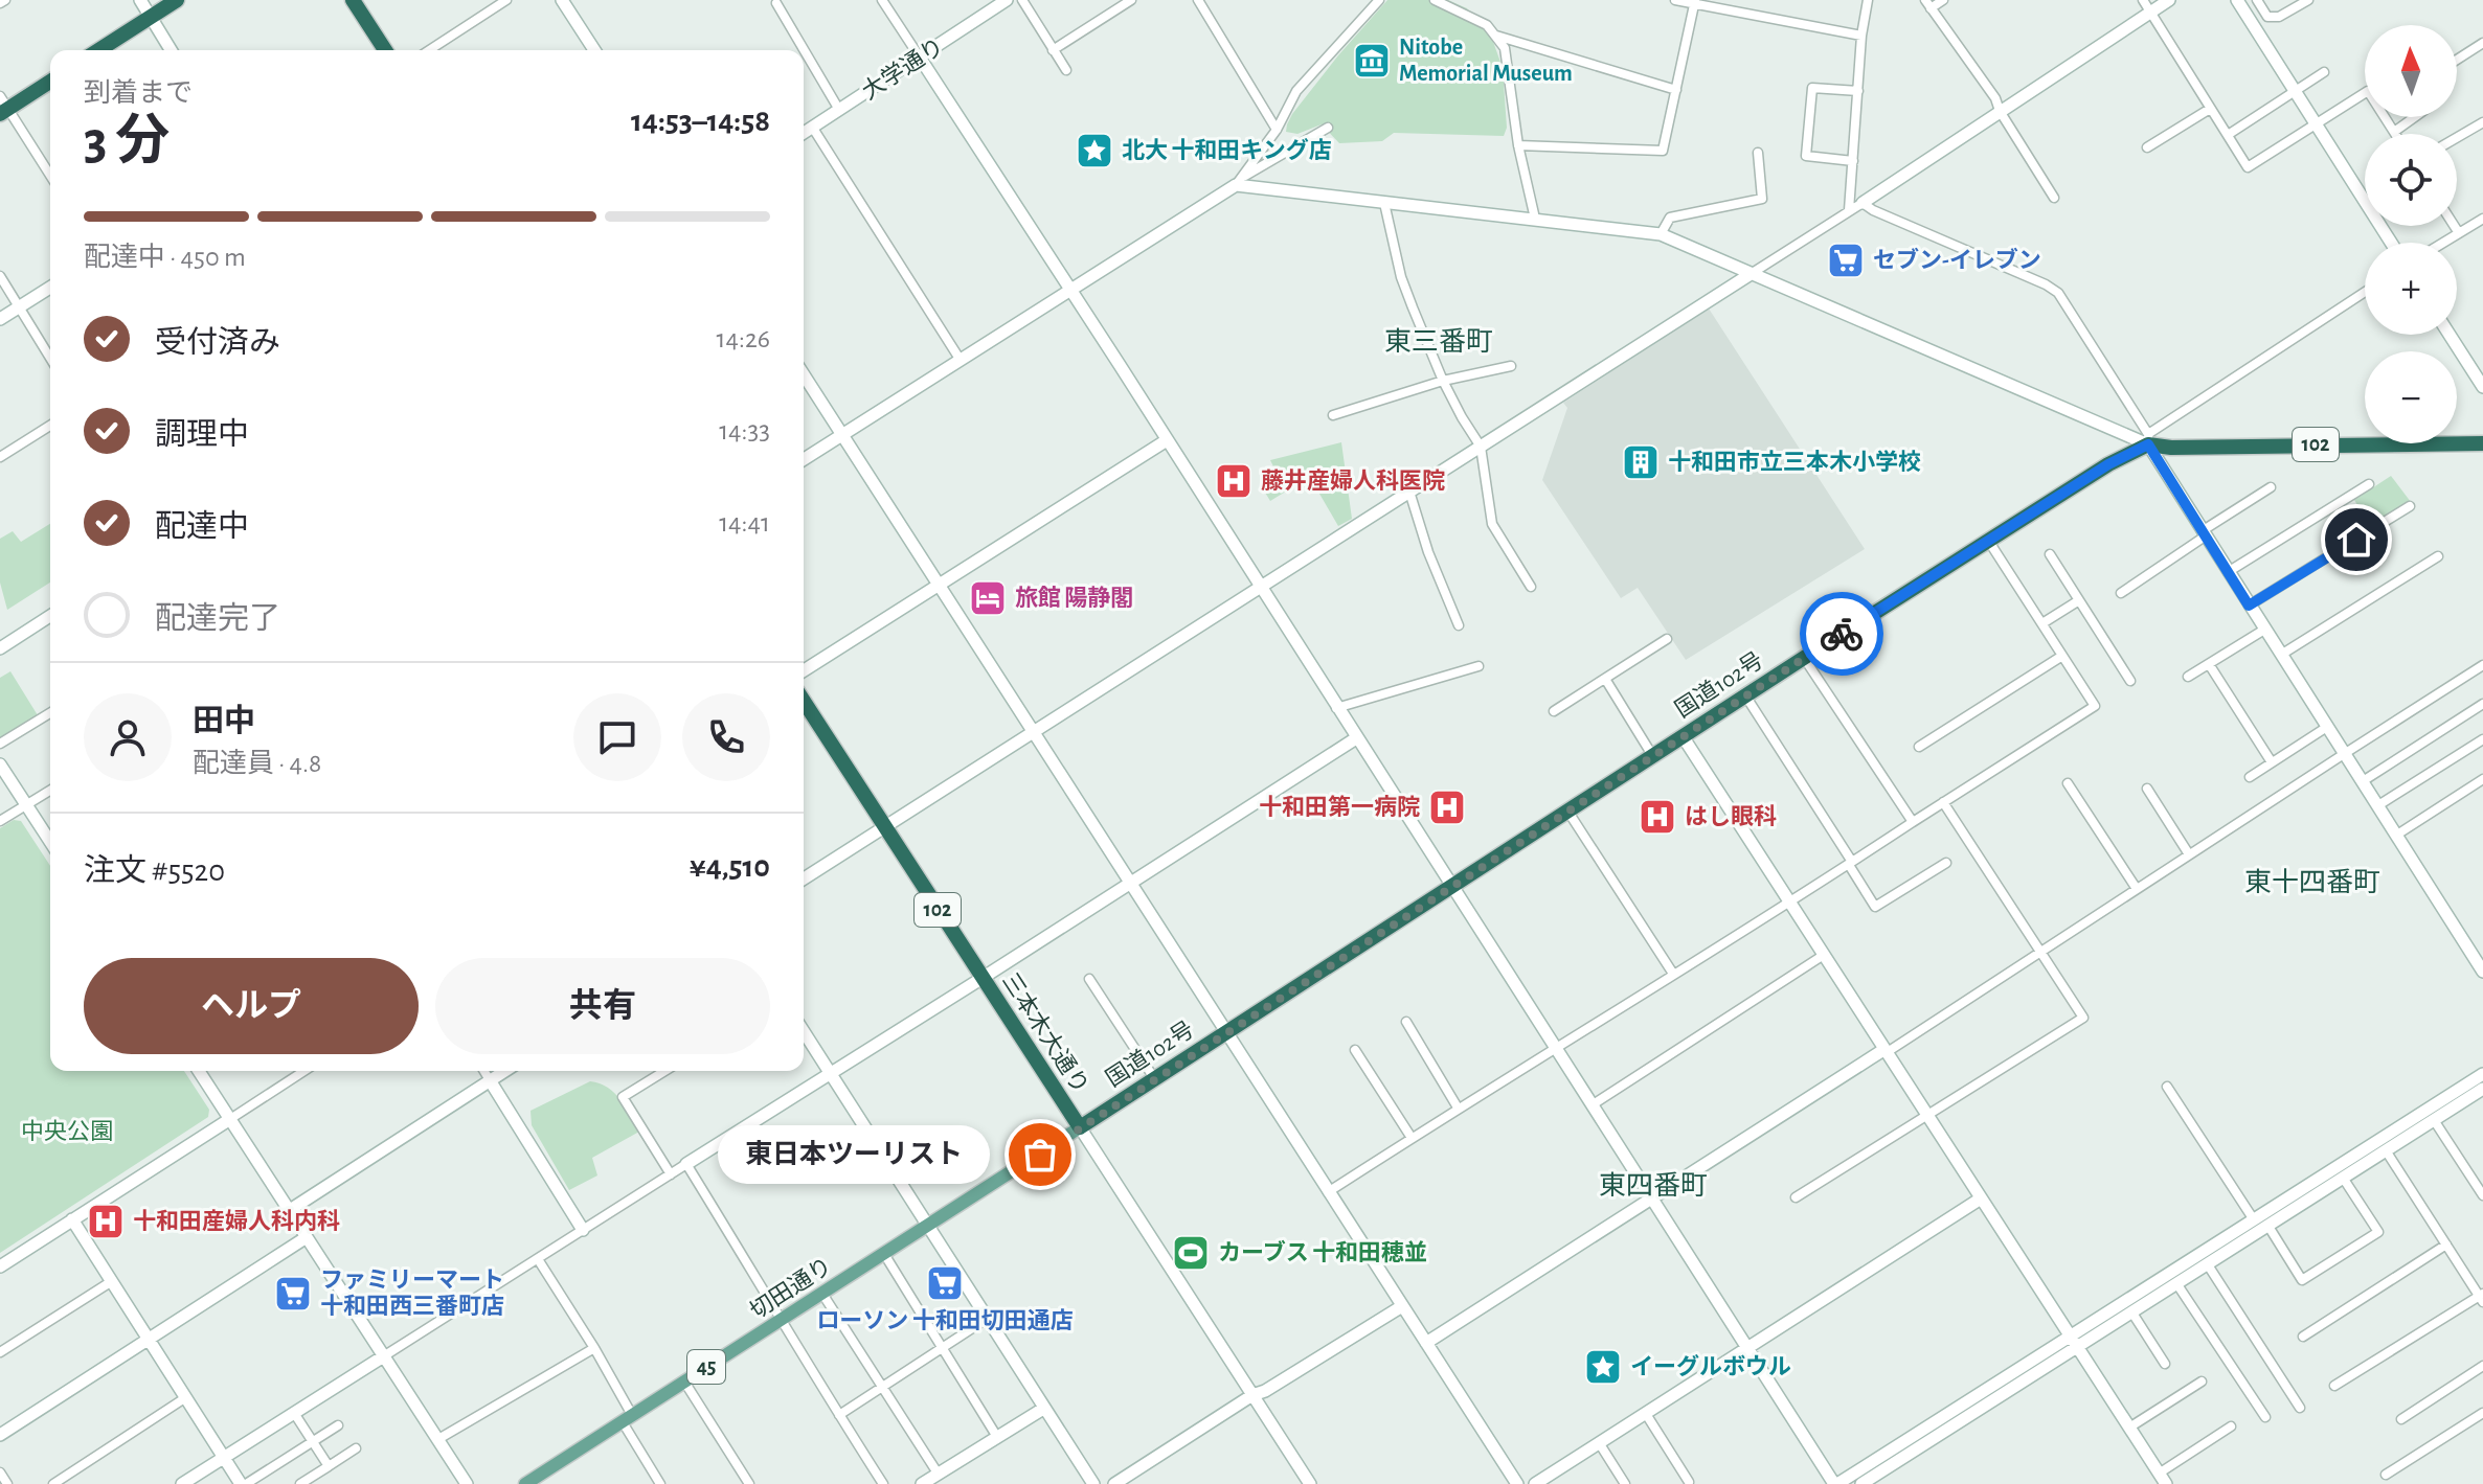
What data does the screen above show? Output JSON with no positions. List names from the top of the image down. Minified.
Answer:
{"streets":{"highway":["102","国道102号","三本木大通り"],"main road":["切田通り","45"],"street":["大学通り"]},"crossings":[["102","国道102号"],["国道102号","三本木大通り"],["国道102号","切田通り"],["三本木大通り","切田通り"]],"districts":["東三番町","東十四番町","東四番町"],"parks":["中央公園"],"places":{"museum":["Nitobe Memorial Museum"],"place":["北大 十和田キング店","イーグルボウル"],"supermarket":["セブン-イレブン","ローソン 十和田切田通店","ファミリーマート 十和田西三番町店"],"building":["十和田市立三本木小学校"],"hospital":["藤井産婦人科医院","十和田第一病院","はし眼科","十和田産婦人科内科"],"hotel":["旅館 陽静閣"],"other":["東日本ツーリスト"],"sports":["カーブス 十和田穂並"]},"north":"top","page":{"map_buttons":["+","−"],"heading":["3 分","到着まで","14:53–14:58"],"panel":["田中","配達員 · 4.8","注文 #5520","¥4,510"],"bar":"配達中 · 450 m","list":[["受付済み","14:26"],["調理中","14:33"],["配達中","14:41"],"配達完了"],"buttons":["ヘルプ","共有"],"bubble":"東日本ツーリスト"}}
